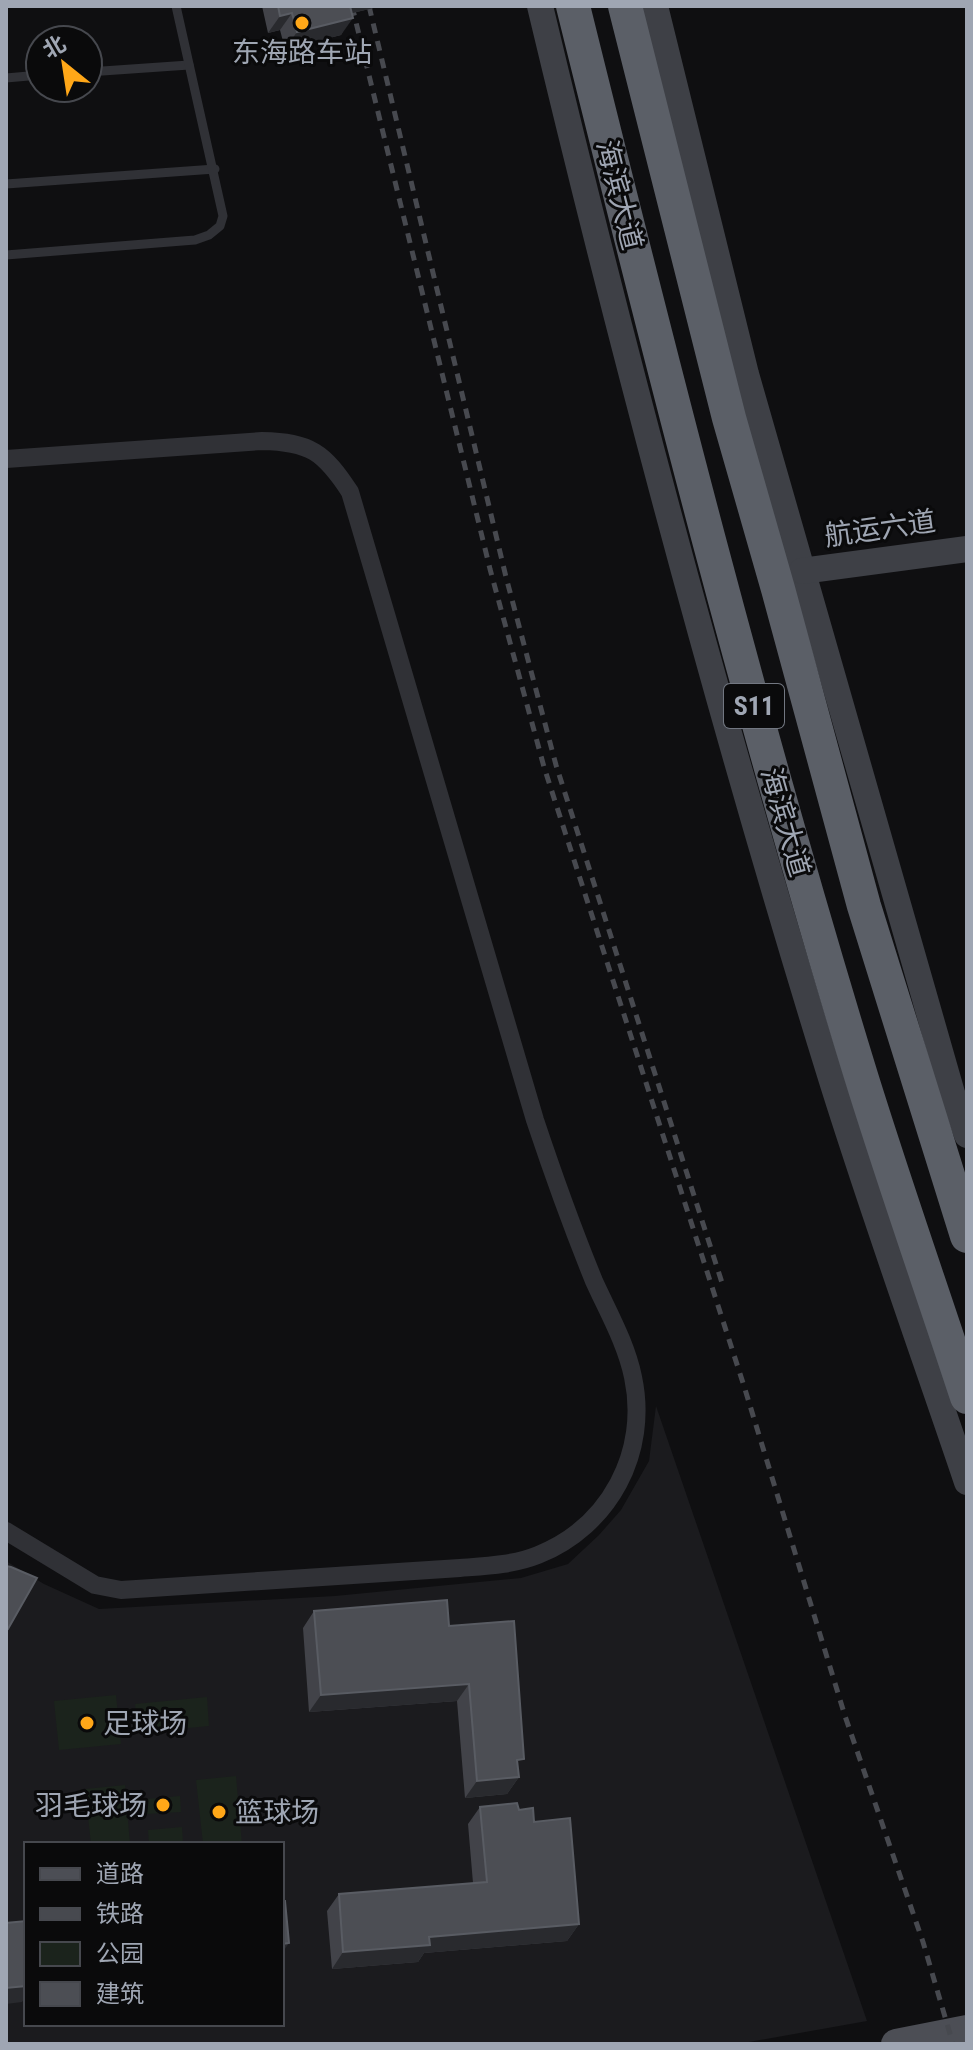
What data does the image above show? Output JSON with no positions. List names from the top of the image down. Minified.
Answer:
{"streets":{"highway":["海滨大道","S11"],"main road":["航运六道"]},"places":["东海路车站","足球场","羽毛球场","篮球场"],"legend":["道路","铁路","公园","建筑"],"north":"top left"}
